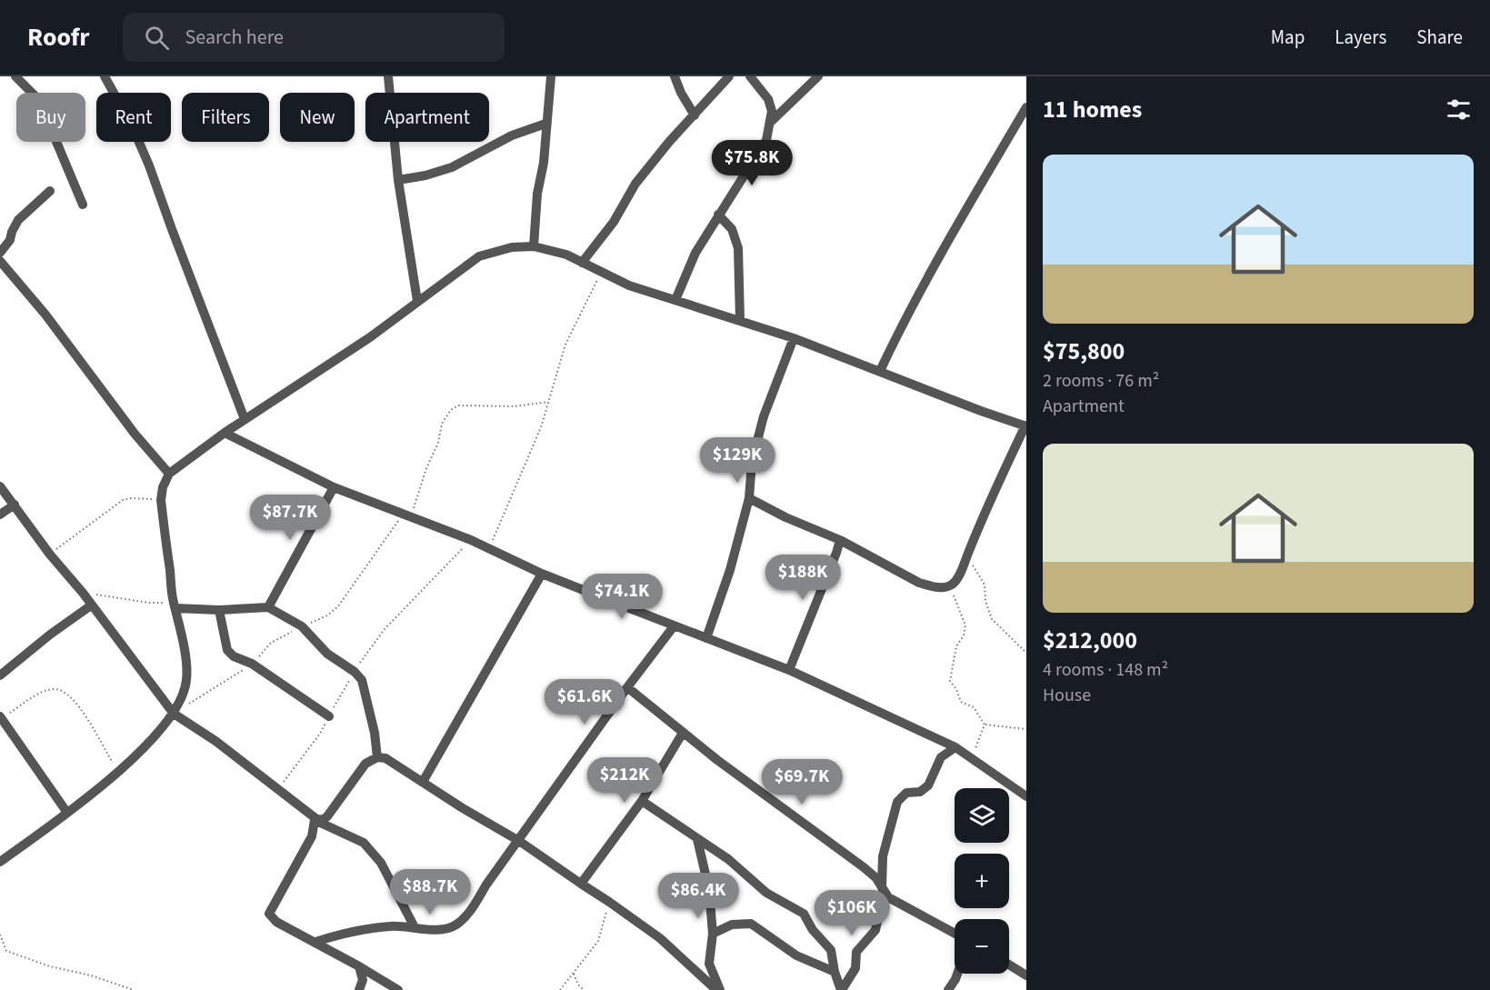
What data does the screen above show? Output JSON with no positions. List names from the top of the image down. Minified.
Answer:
{"page":{"header":"Roofr","search":"Search here","nav":["Map","Layers","Share"],"heading":"11 homes","chip":["Buy","Rent","Filters","New","Apartment"],"price":["$75.8K","$129K","$87.7K","$188K","$74.1K","$61.6K","$212K","$69.7K","$88.7K","$86.4K","$106K"],"list":[{"name":"$75,800","note":"2 rooms · 76 m² · Apartment"},{"name":"$212,000","note":"4 rooms · 148 m² · House"}],"map_buttons":["+","−"]}}
